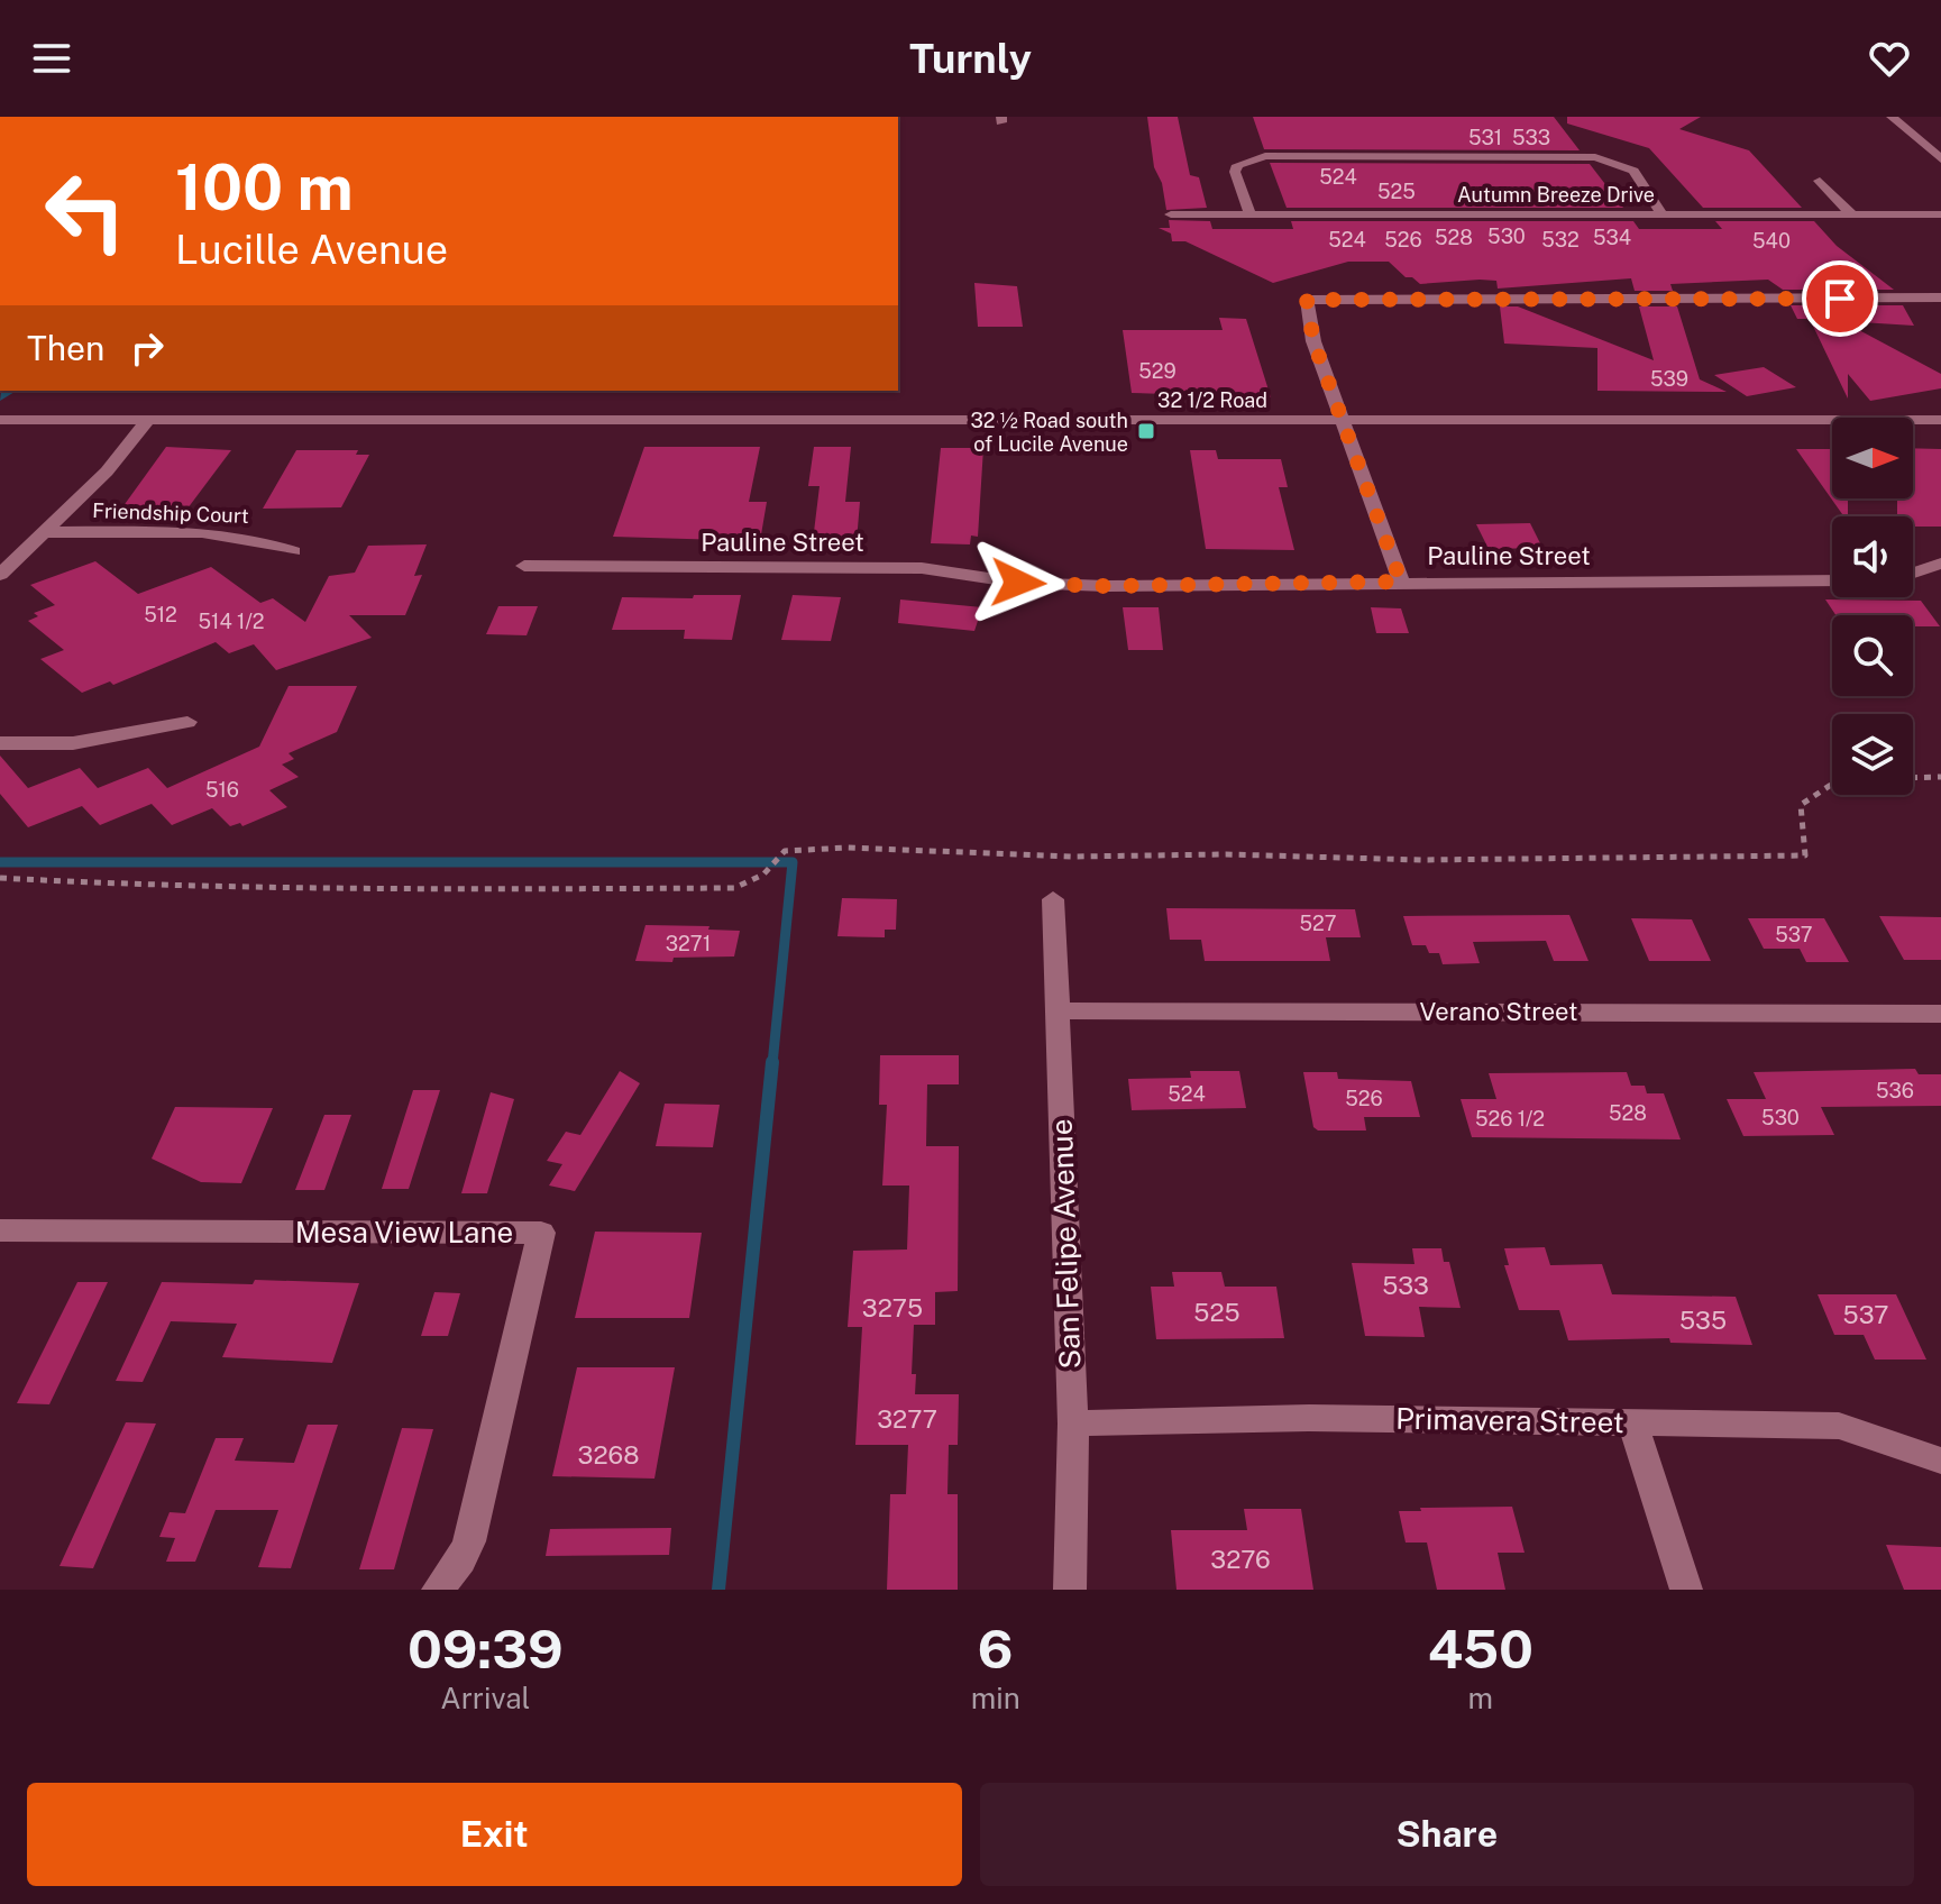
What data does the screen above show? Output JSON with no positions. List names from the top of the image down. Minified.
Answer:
{"streets":{"street":["Autumn Breeze Drive","32 1/2 Road","Friendship Court","Pauline Street","Verano Street","Mesa View Lane","San Felipe Avenue","Primavera Street"]},"crossings":[["Verano Street","San Felipe Avenue"],["San Felipe Avenue","Primavera Street"]],"places":{"transit":["32 ½ Road south of Lucile Avenue"]},"house_numbers":["531","533","524","525","530","528","534","524","526","532","540","529","539","512","514 1/2","516","527","537","3271","536","524","526","528","530","526 1/2","533","3275","525","537","535","3277","3268","3276"],"north":"right","page":{"header":"Turnly","turn":["100 m","Lucille Avenue"],"then":"Then","eta":["09:39","Arrival","6","min","450","m"],"buttons":["Exit","Share"]}}
